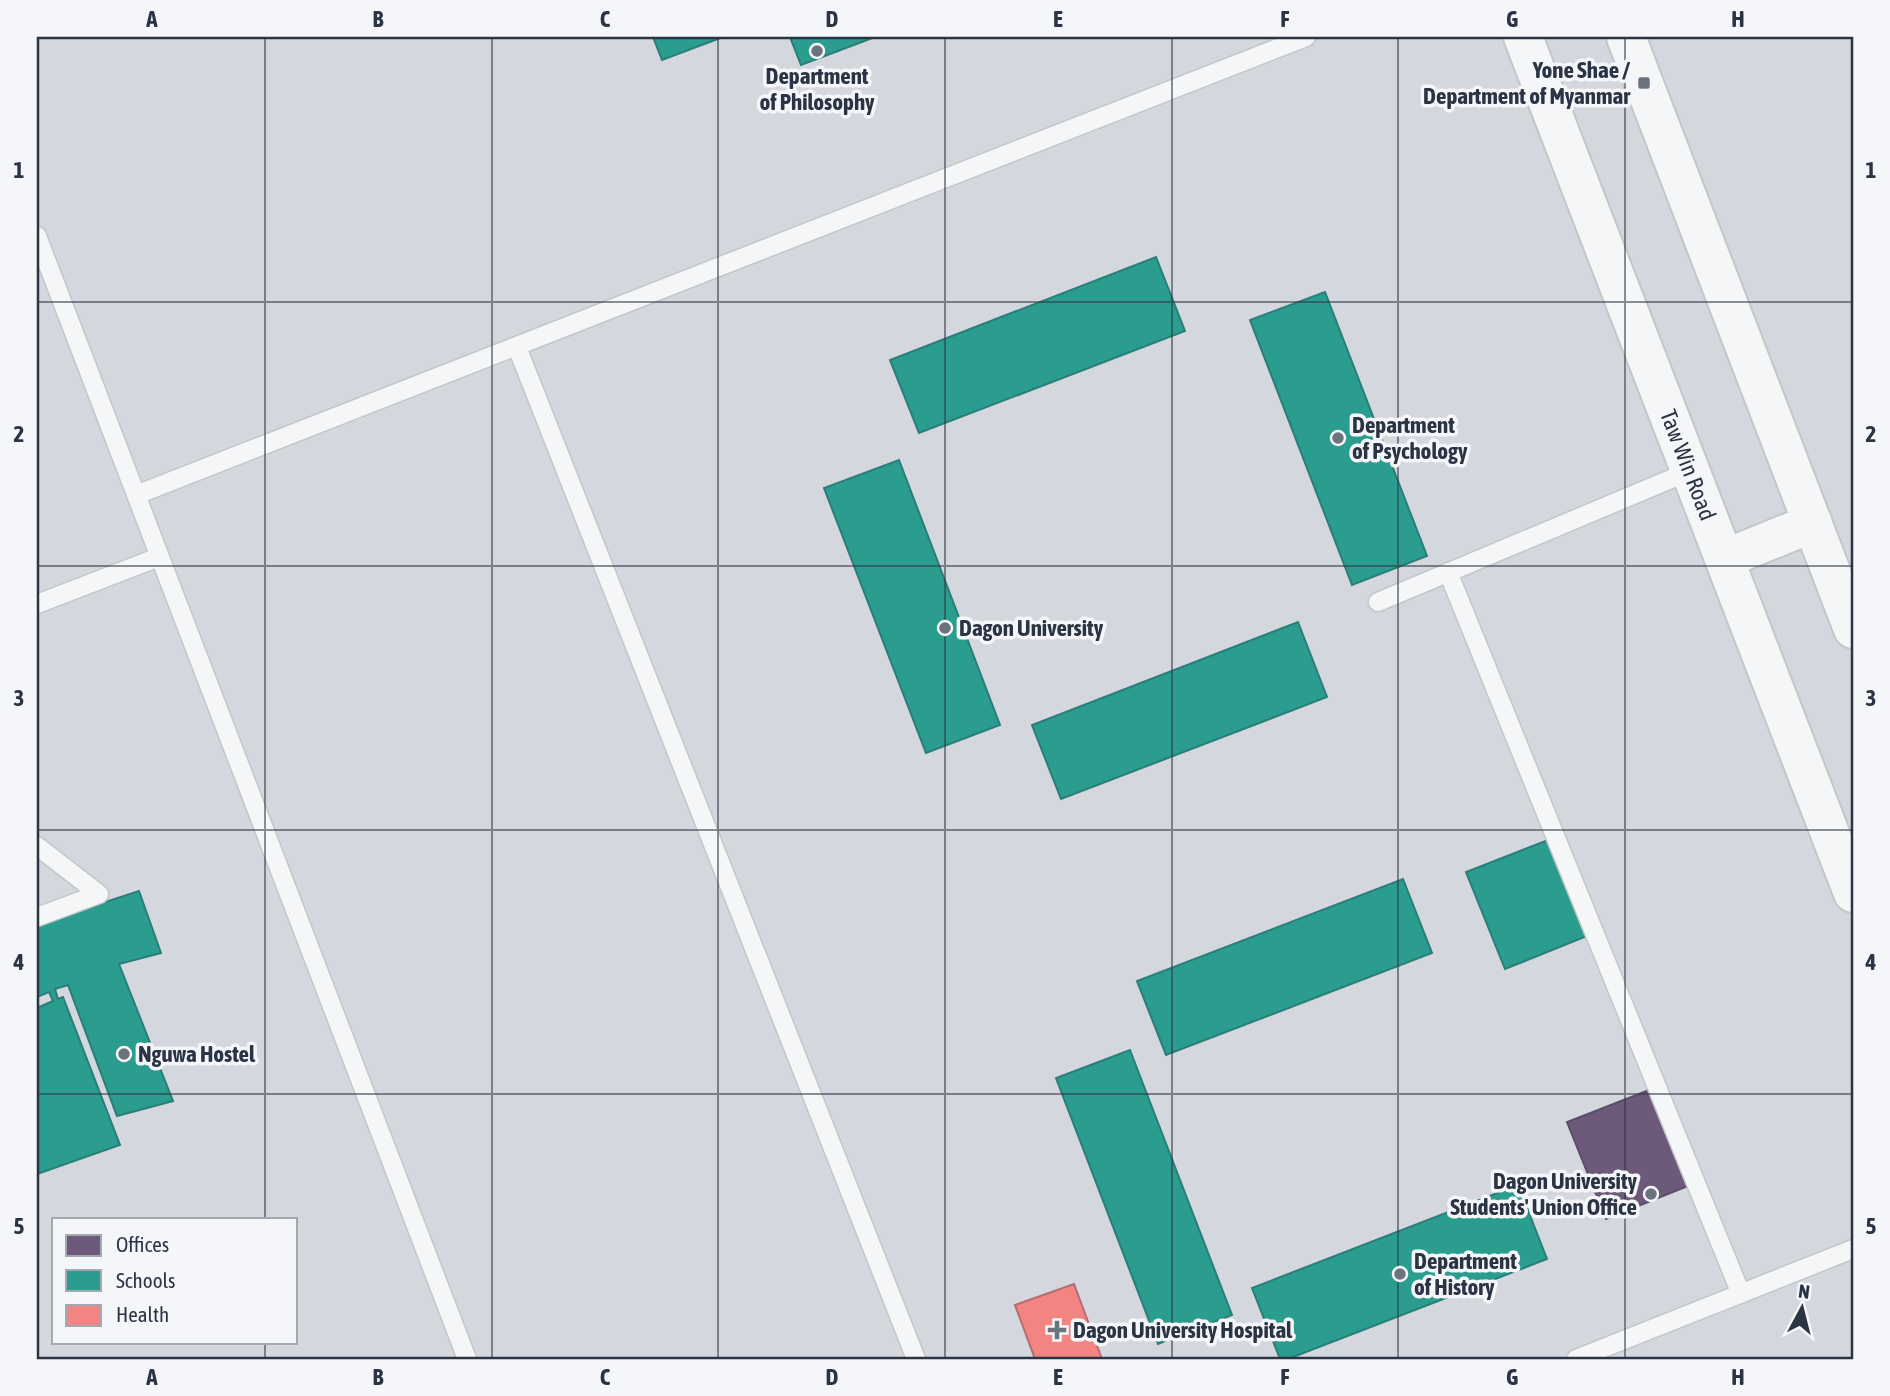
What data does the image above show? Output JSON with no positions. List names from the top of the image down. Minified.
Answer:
{"streets":{"street":["Taw Win Road"]},"places":{"other":["Department of Philosophy","Department of Psychology","Dagon University","Nguwa Hostel","Dagon University Students' Union Office","Department of History"],"transit":["Yone Shae / Department of Myanmar"],"health":["Dagon University Hospital"]},"legend":["Offices","Schools","Health"],"north":"top","grid":{"columns":["A","B","C","D","E","F","G","H"],"rows":["1","2","3","4","5"]}}
